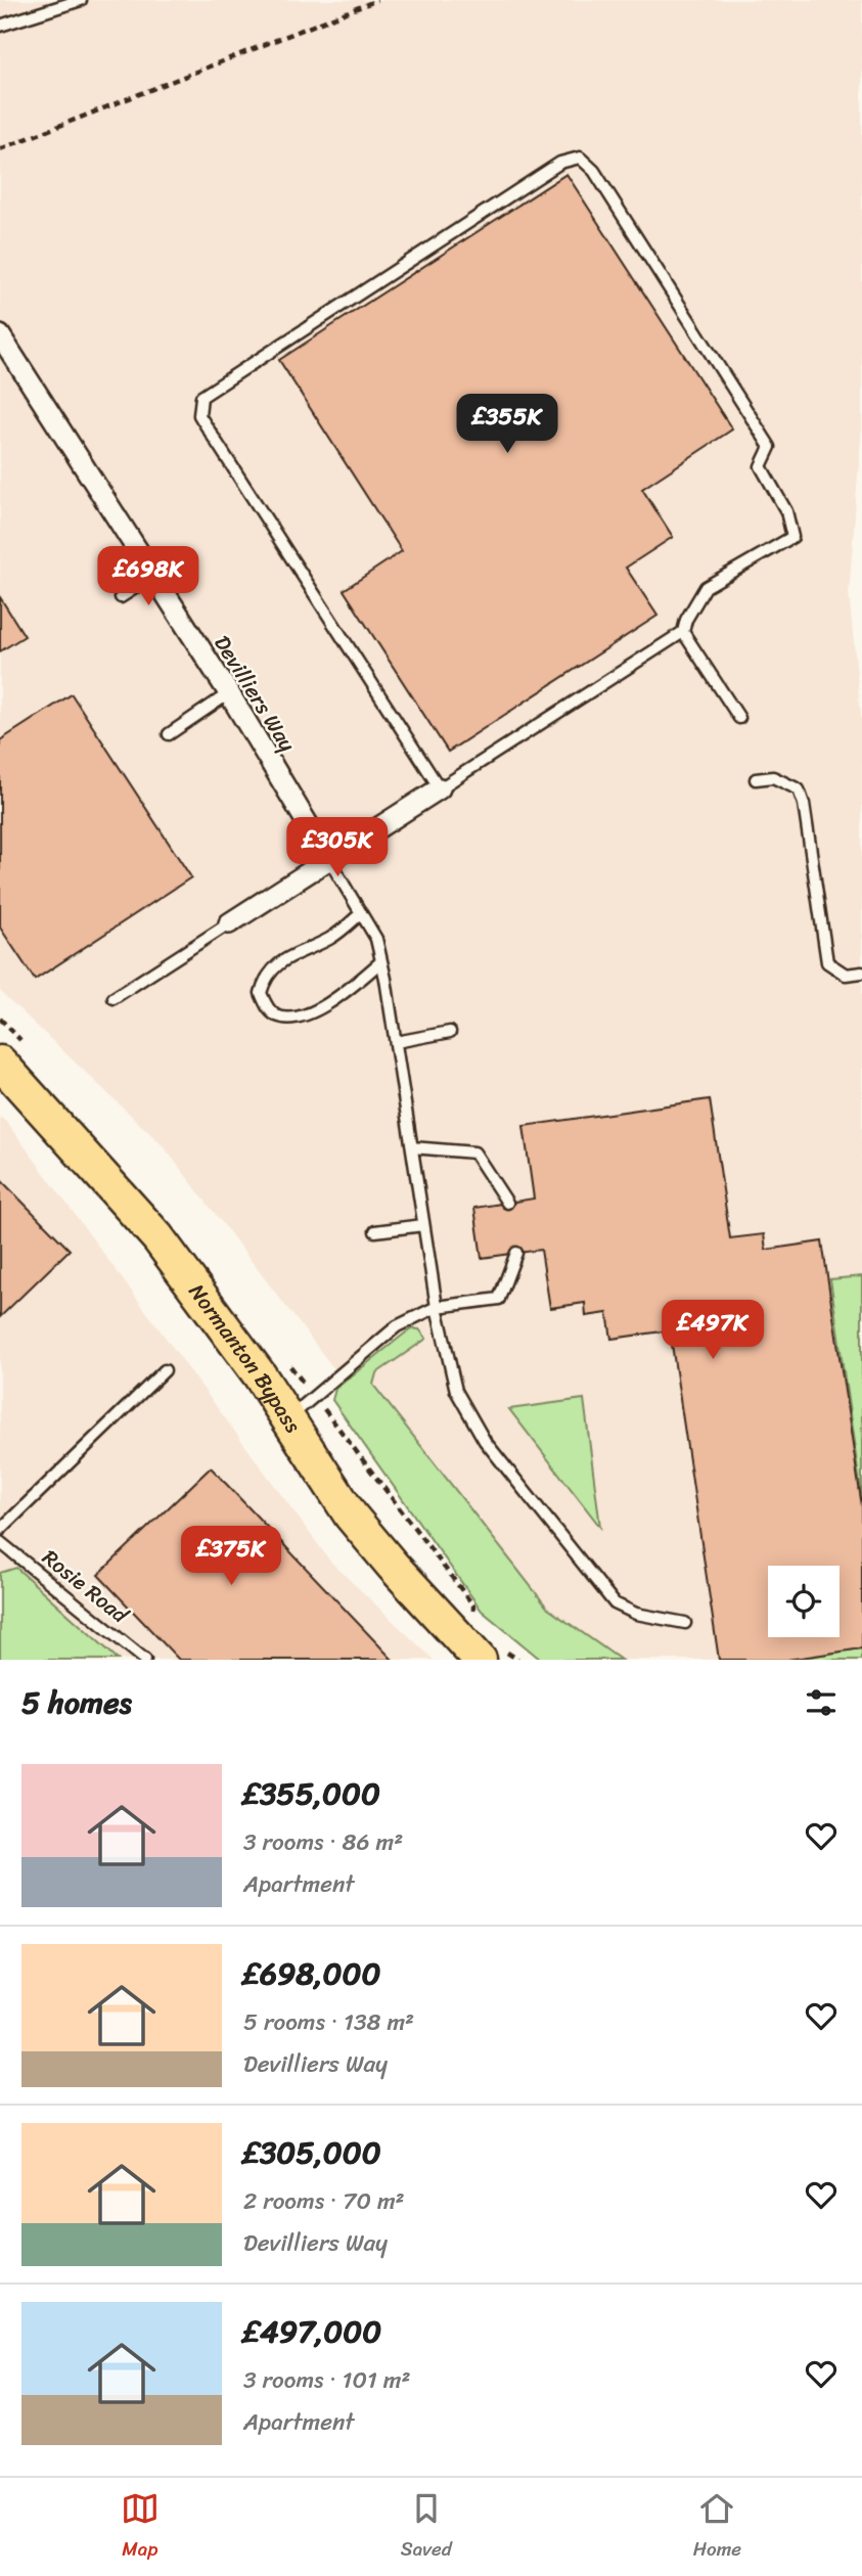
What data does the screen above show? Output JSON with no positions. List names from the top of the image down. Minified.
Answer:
{"streets":{"main road":["Normanton Bypass"],"street":["Devilliers Way"],"lane":["Rosie Road"]},"page":{"price":["£355K","£698K","£305K","£497K","£375K"],"heading":"5 homes","list":[{"name":"£355,000","note":"3 rooms · 86 m² · Apartment"},{"name":"£698,000","note":"5 rooms · 138 m² · Devilliers Way"},{"name":"£305,000","note":"2 rooms · 70 m² · Devilliers Way"},{"name":"£497,000","note":"3 rooms · 101 m² · Apartment"}],"tabs":["Map","Saved","Home"]}}
